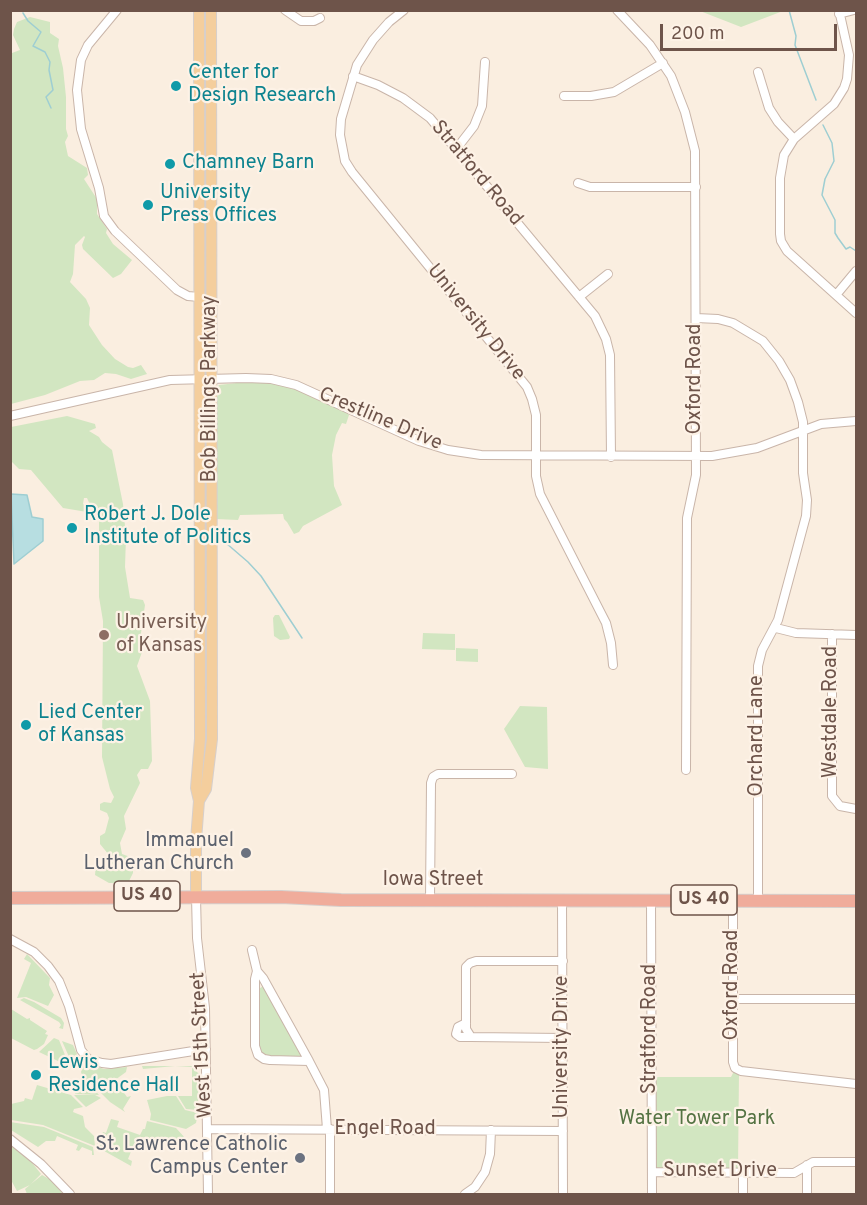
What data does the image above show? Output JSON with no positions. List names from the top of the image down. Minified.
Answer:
{"streets":{"highway":["Iowa Street","US 40"],"main road":["Bob Billings Parkway"],"street":["Stratford Road","University Drive","Oxford Road","Crestline Drive","Westdale Road","Orchard Lane","West 15th Street","Engel Road","Sunset Drive"]},"crossings":[["Stratford Road","University Drive"],["Stratford Road","Crestline Drive"],["Stratford Road","Iowa Street"],["Stratford Road","Sunset Drive"],["University Drive","Crestline Drive"],["University Drive","Iowa Street"],["University Drive","Engel Road"],["Oxford Road","Crestline Drive"],["Oxford Road","Orchard Lane"],["Oxford Road","Iowa Street"],["Bob Billings Parkway","Crestline Drive"],["Bob Billings Parkway","Iowa Street"],["Bob Billings Parkway","West 15th Street"],["Crestline Drive","Orchard Lane"],["Orchard Lane","Iowa Street"],["Iowa Street","West 15th Street"],["West 15th Street","Engel Road"]],"parks":["Water Tower Park"],"places":["Center for Design Research","Chamney Barn","University Press Offices","Robert J. Dole Institute of Politics","University of Kansas","Lied Center of Kansas","Immanuel Lutheran Church","Lewis Residence Hall","St. Lawrence Catholic Campus Center"],"scale_bar":"200 m"}
